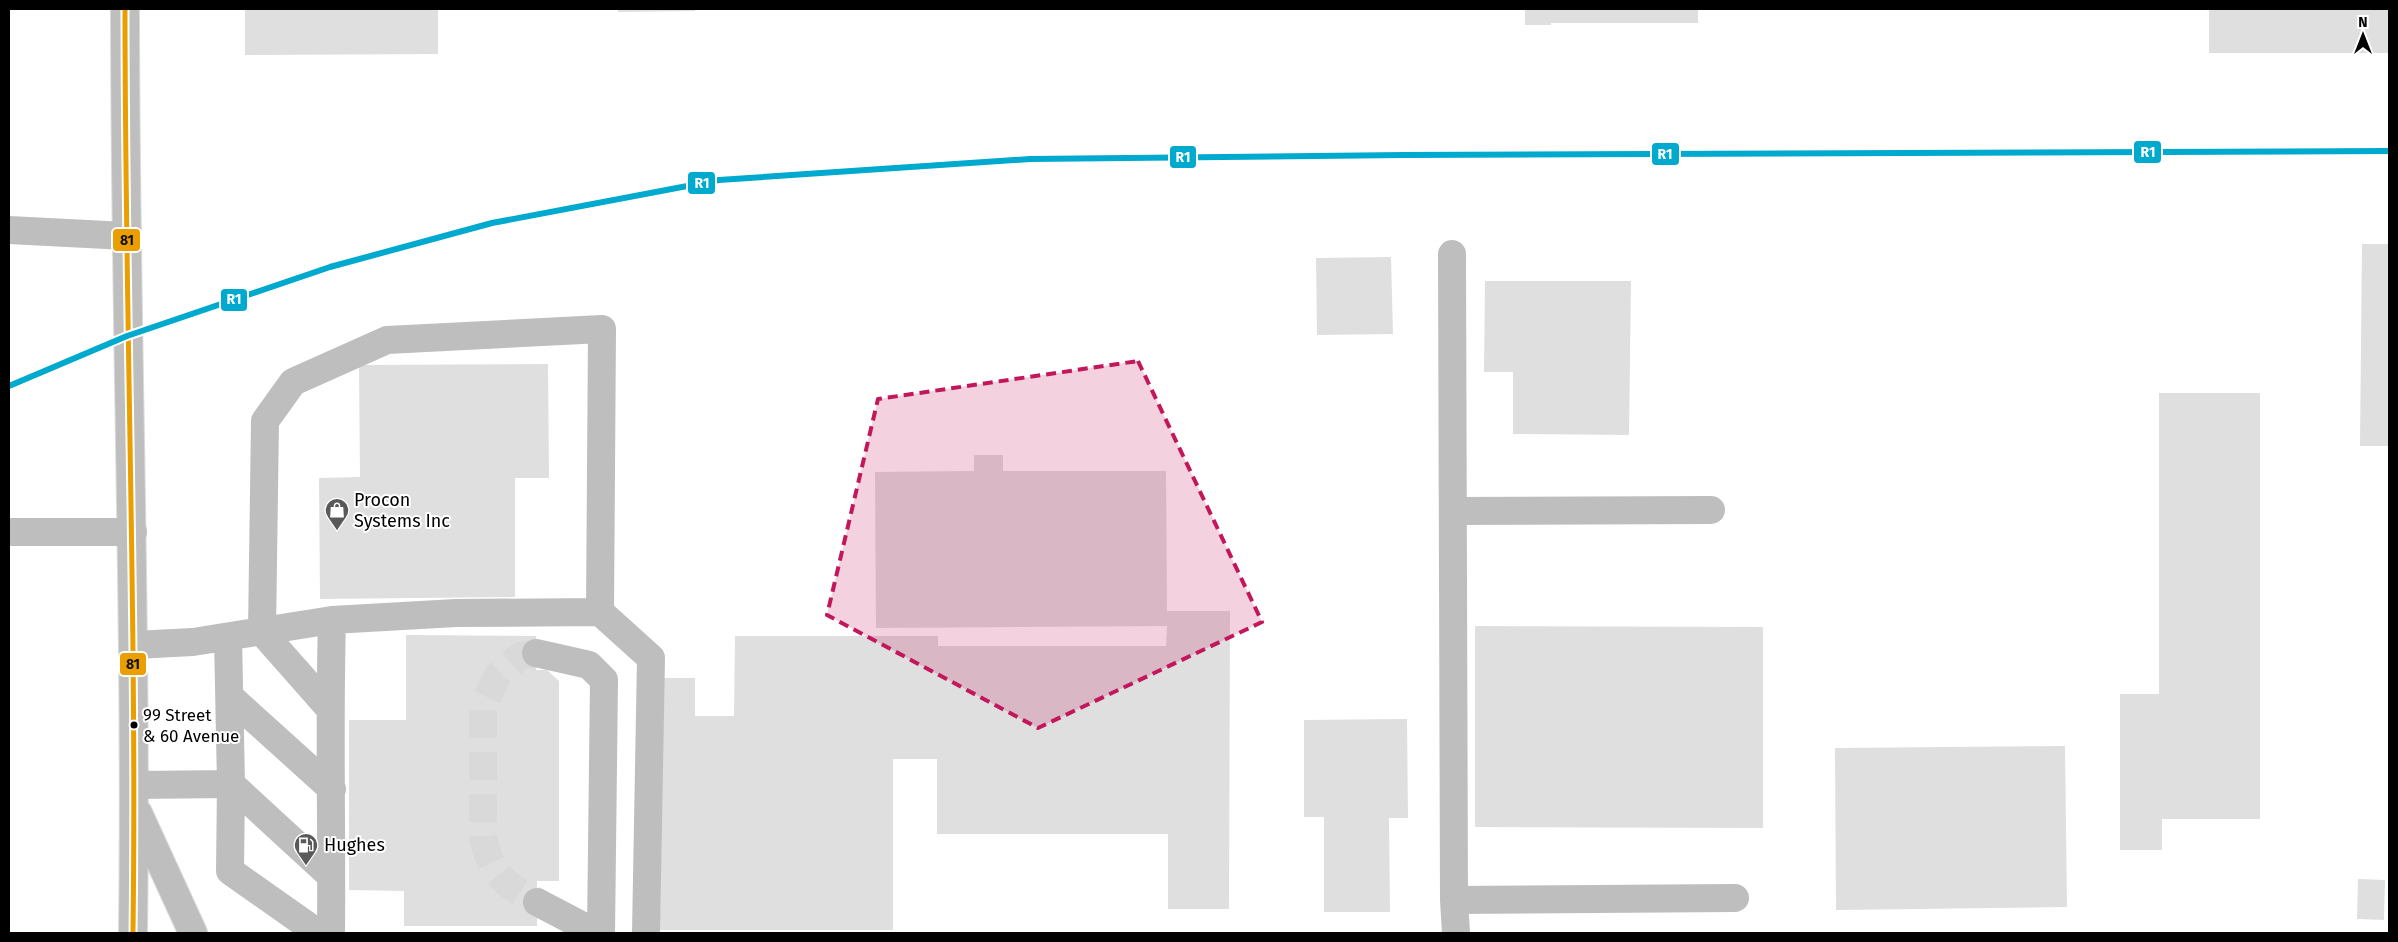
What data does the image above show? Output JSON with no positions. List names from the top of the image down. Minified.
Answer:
{"places":{"shop":["Procon Systems Inc"],"other":["99 Street & 60 Avenue"],"fuel station":["Hughes"]},"lines":["transit line 81","transit line R1"],"north":"top"}
